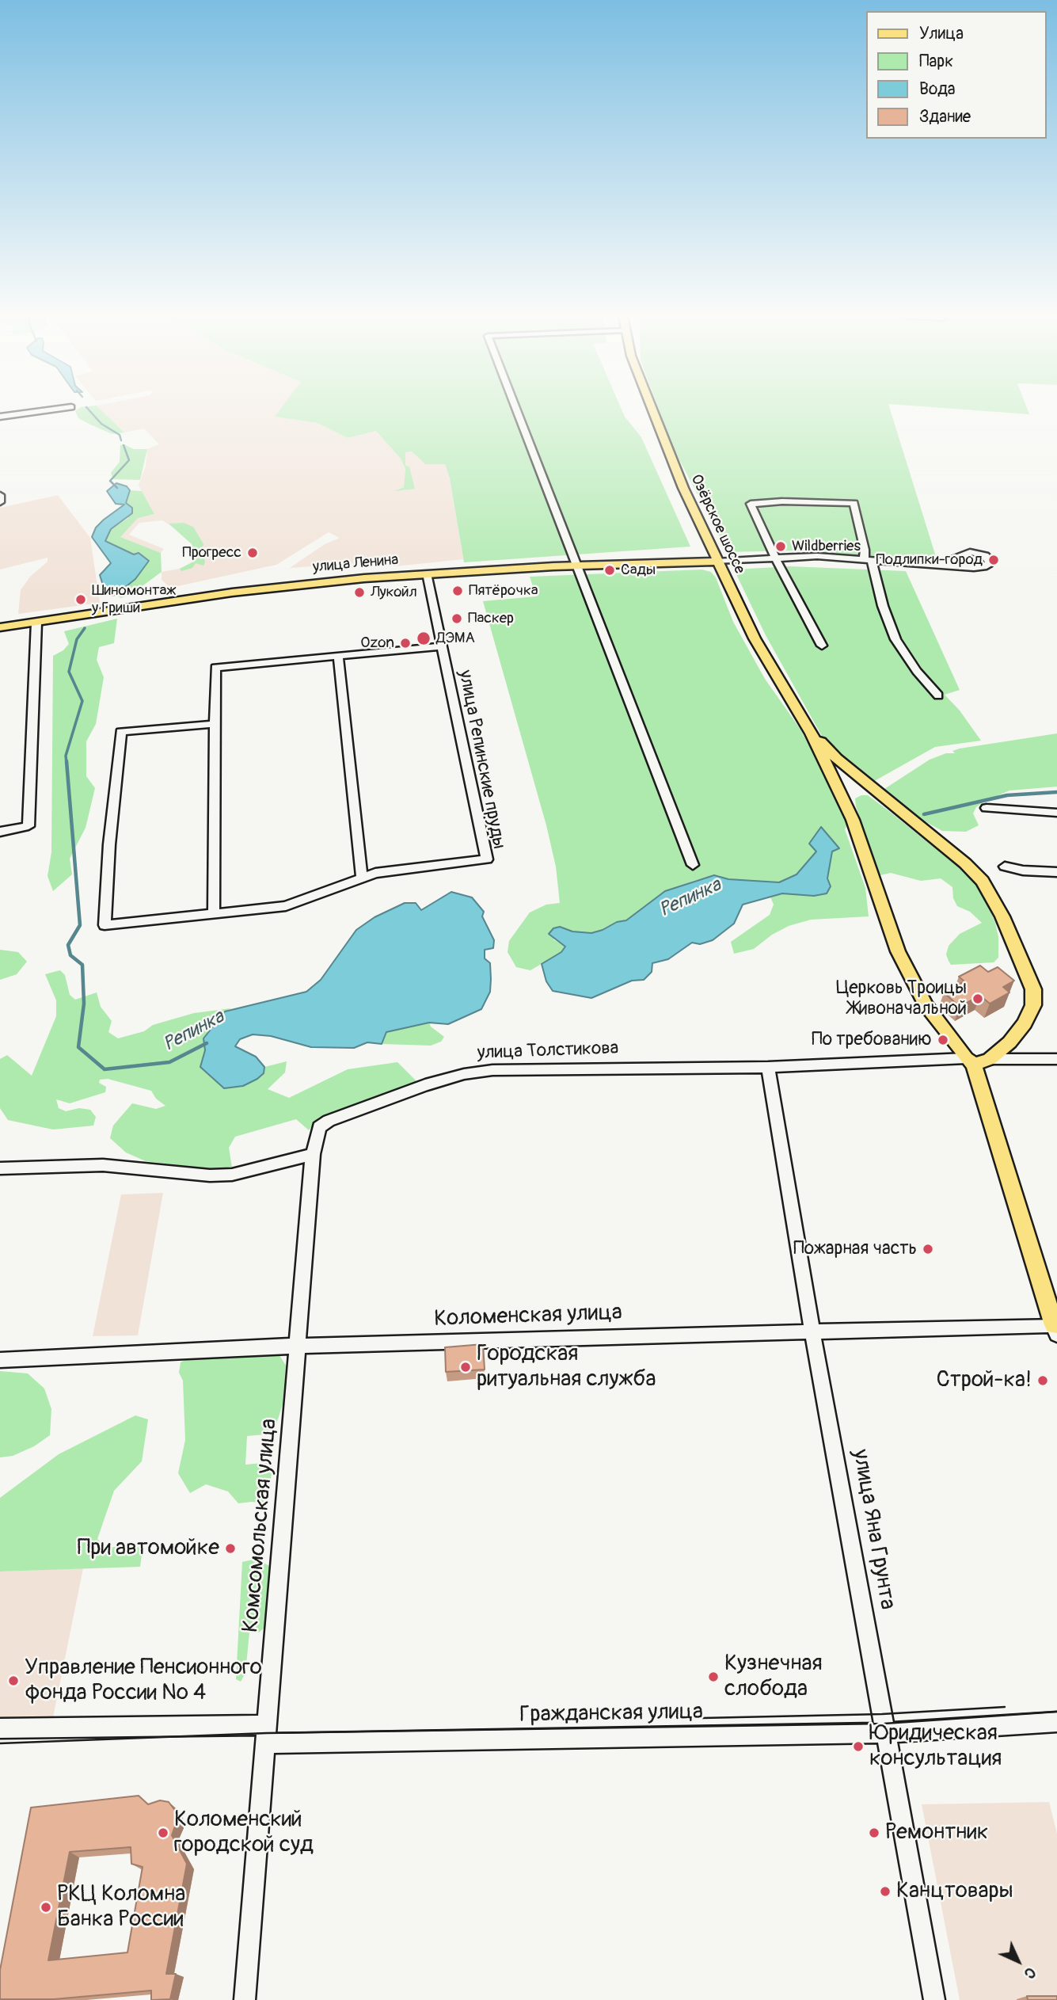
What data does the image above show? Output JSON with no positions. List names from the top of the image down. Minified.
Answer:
{"streets":{"main road":["Озёрское шоссе","улица Ленина"],"street":["улица Репинские пруды","улица Толстикова","Коломенская улица","Комсомольская улица","улица Яна Грунта","Гражданская улица"]},"crossings":[["Озёрское шоссе","улица Ленина"],["улица Толстикова","Комсомольская улица"],["улица Толстикова","улица Яна Грунта"],["Коломенская улица","Комсомольская улица"],["Коломенская улица","улица Яна Грунта"],["Комсомольская улица","Гражданская улица"],["улица Яна Грунта","Гражданская улица"]],"water":["Репинка"],"places":["Wildberries","Прогресс","Подлипки-город","Сады","Пятёрочка","Лукойл","Шиномонтаж у Гриши","Паскер","ДЭМА","Ozon","Церковь Троицы Живоначальной","По требованию","Пожарная часть","Городская ритуальная служба","Строй-ка!","При автомойке","Кузнечная слобода","Управление Пенсионного фонда России № 4","Юридическая консультация","Коломенский городской суд","Ремонтник","Канцтовары","РКЦ Коломна Банка России"],"legend":["Улица","Парк","Вода","Здание"],"north":"bottom right"}
